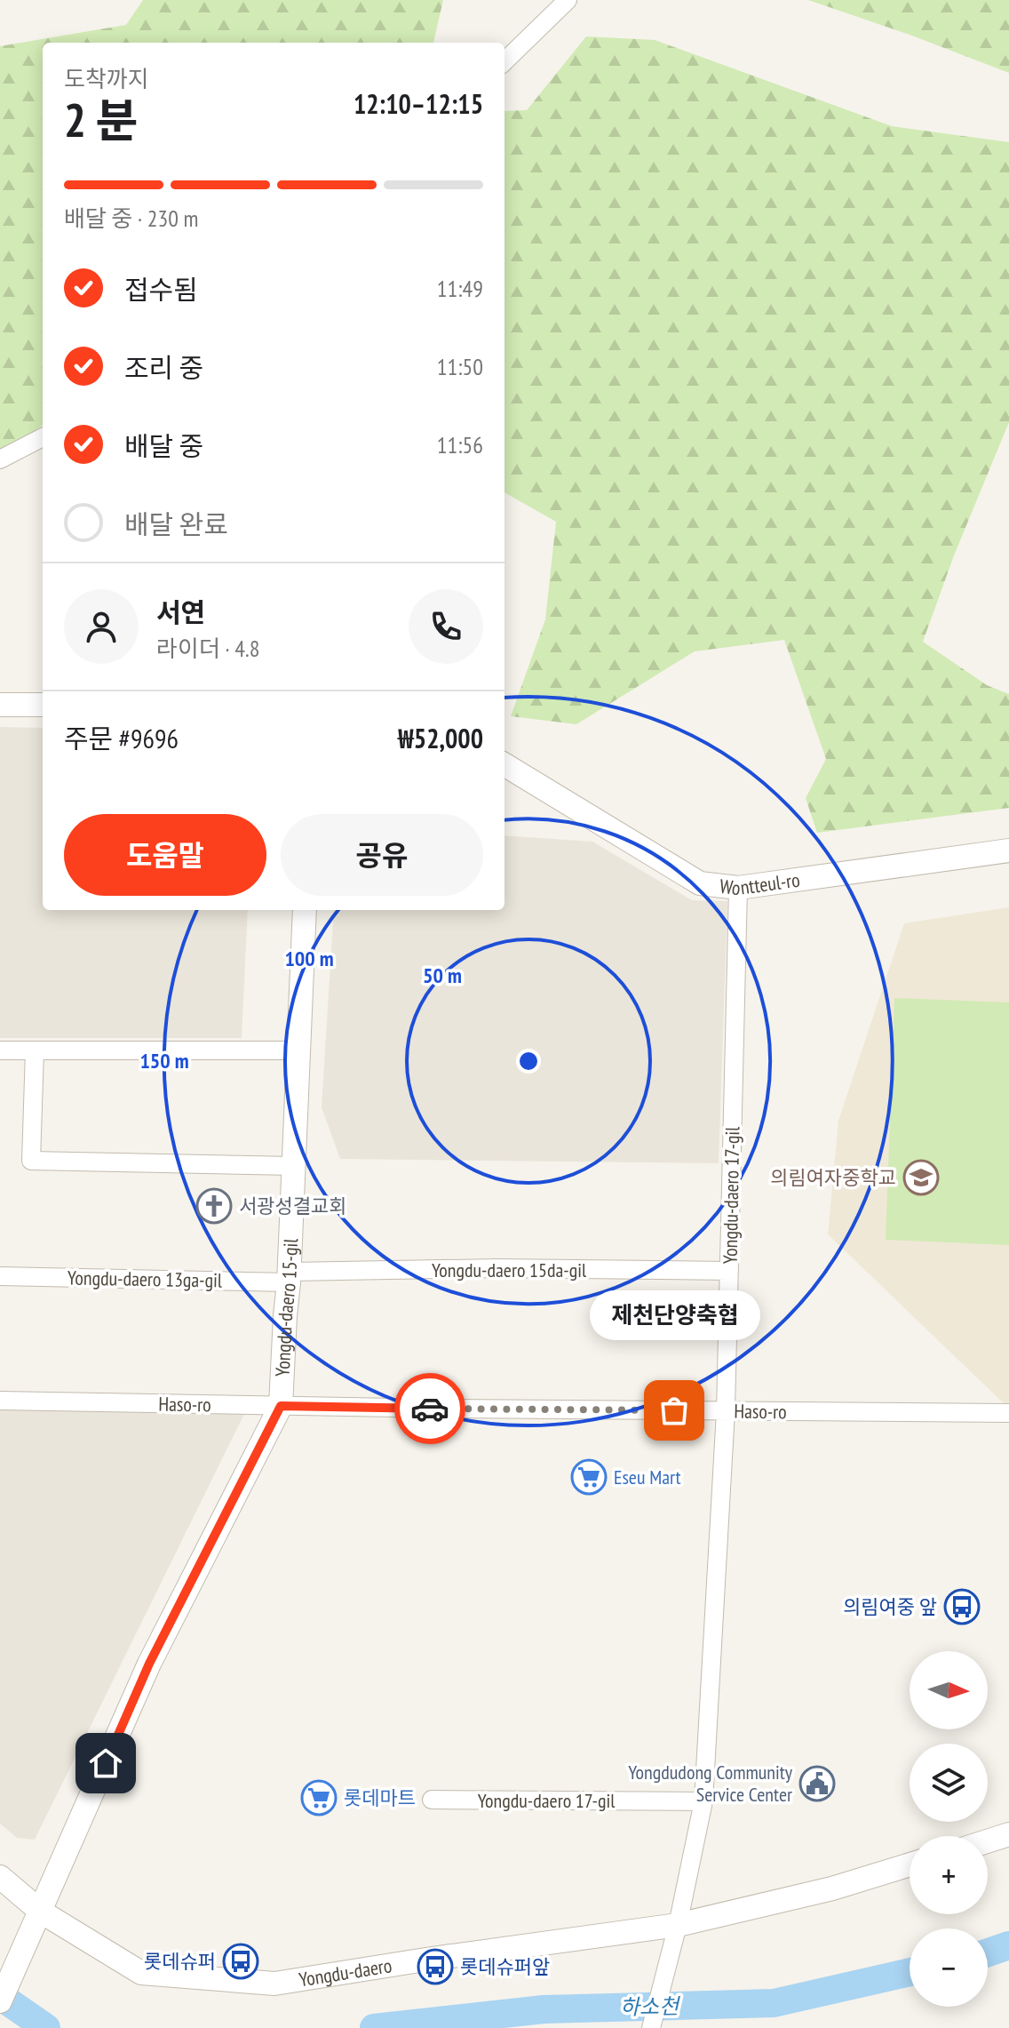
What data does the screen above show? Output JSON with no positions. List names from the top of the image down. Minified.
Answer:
{"streets":{"street":["Wontteul-ro","Yongdu-daero 17-gil","Yongdu-daero 15da-gil","Yongdu-daero 13ga-gil","Yongdu-daero 15-gil","Haso-ro","Yongdu-daero"]},"crossings":[["Wontteul-ro","Yongdu-daero 17-gil"],["Yongdu-daero 17-gil","Yongdu-daero 15da-gil"],["Yongdu-daero 17-gil","Haso-ro"],["Yongdu-daero 17-gil","Yongdu-daero"],["Yongdu-daero 15da-gil","Yongdu-daero 13ga-gil"],["Yongdu-daero 15da-gil","Yongdu-daero 15-gil"],["Yongdu-daero 13ga-gil","Yongdu-daero 15-gil"],["Yongdu-daero 15-gil","Haso-ro"],["Yongdu-daero 15-gil","Yongdu-daero"]],"water":["하소천"],"places":{"school or university":["의림여자중학교"],"church":["서광성결교회"],"other":["제천단양축협"],"supermarket":["Eseu Mart","롯데마트"],"bus stop":["의림여중 앞","롯데슈퍼","롯데슈퍼앞"],"public building":["Yongdudong Community Service Center"]},"north":"right","page":{"heading":["2 분","도착까지","12:10–12:15"],"panel":["서연","라이더 · 4.8","주문 #9696","₩52,000"],"bar":"배달 중 · 230 m","list":[["접수됨","11:49"],["조리 중","11:50"],["배달 중","11:56"],"배달 완료"],"buttons":["도움말","공유"],"bubble":"제천단양축협","map_buttons":["+","−"]},"rings":["100 m","50 m","150 m"]}
